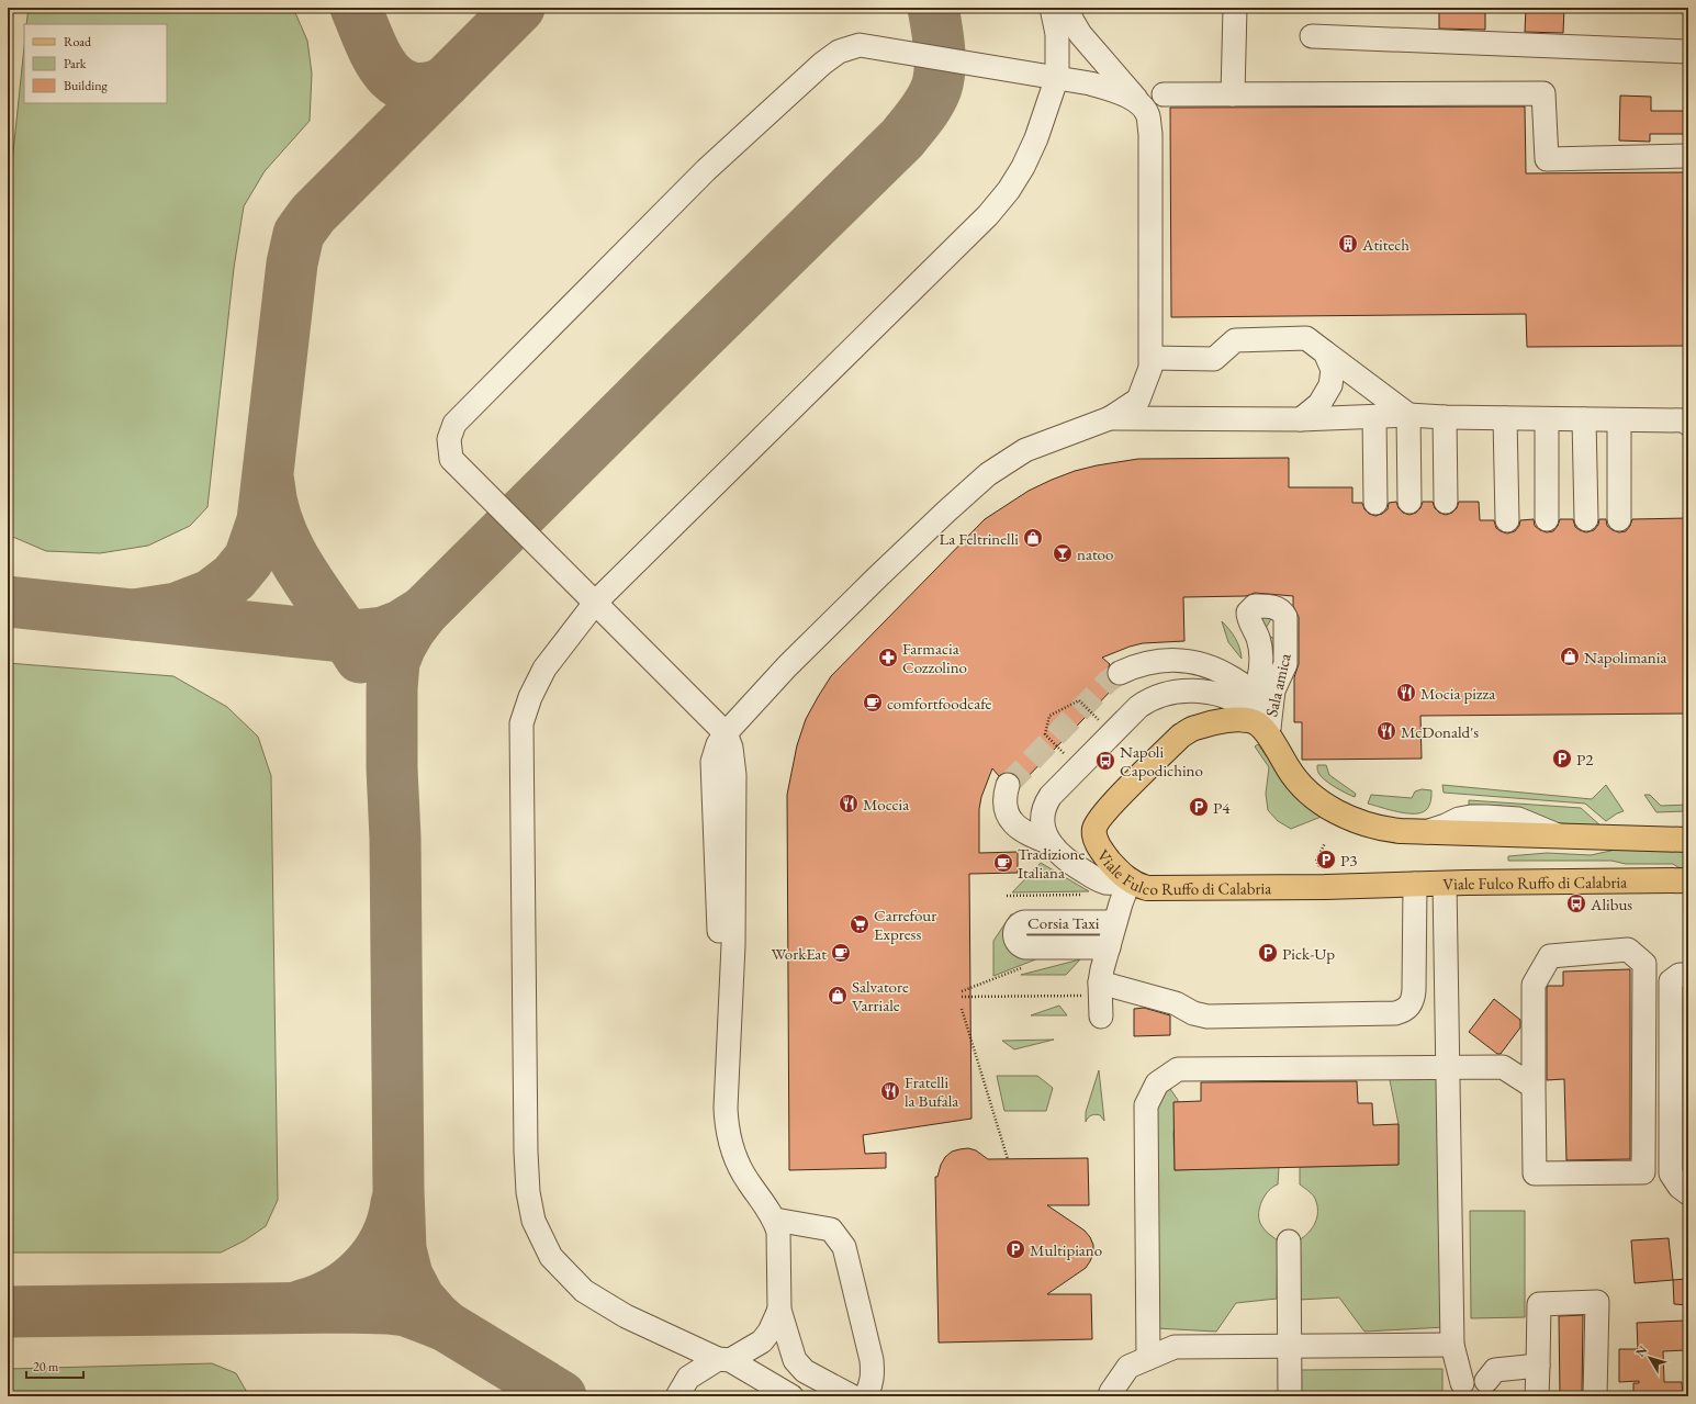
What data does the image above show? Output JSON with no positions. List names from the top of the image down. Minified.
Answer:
{"streets":{"main road":["Viale Fulco Ruffo di Calabria"],"lane":["Sala amica","Corsia Taxi"]},"crossings":[["Sala amica","Viale Fulco Ruffo di Calabria"]],"places":{"building":["Atitech"],"shop":["La Feltrinelli","Napolimania","Salvatore Varriale"],"bar":["natoo"],"pharmacy":["Farmacia Cozzolino"],"restaurant":["Mocia pizza","McDonald's","Moccia","Fratelli la Bufala"],"cafe":["comfortfoodcafe","Tradizione Italiana","WorkEat"],"parking":["P2","P4","P3","Pick-Up","Multipiano"],"bus stop":["Napoli Capodichino","Alibus"],"supermarket":["Carrefour Express"]},"legend":["Road","Park","Building"],"scale_bar":"20 m","north":"top left"}
